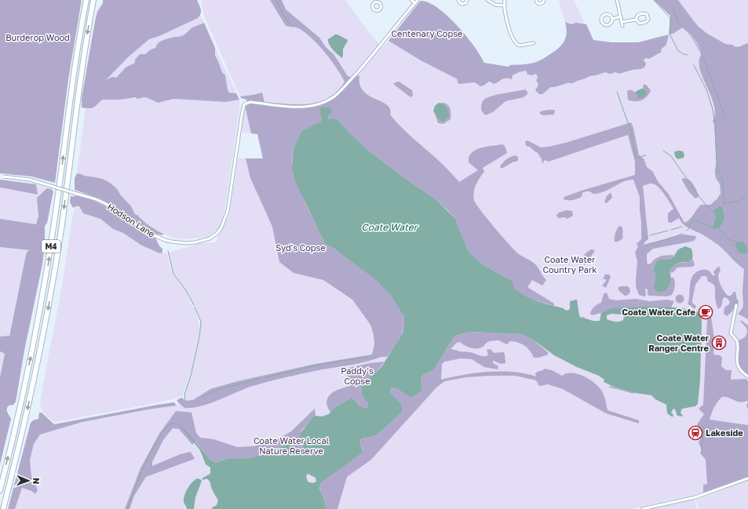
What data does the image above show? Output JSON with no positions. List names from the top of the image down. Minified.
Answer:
{"streets":{"highway":["M4"],"street":["Hodson Lane"]},"water":["Coate Water"],"parks":["Centenary Copse","Burderop Wood","Syd's Copse","Coate Water Country Park","Paddy's Copse","Coate Water Local Nature Reserve"],"places":{"cafe":["Coate Water Cafe"],"building":["Coate Water Ranger Centre"],"station":["Lakeside"]},"north":"right"}
